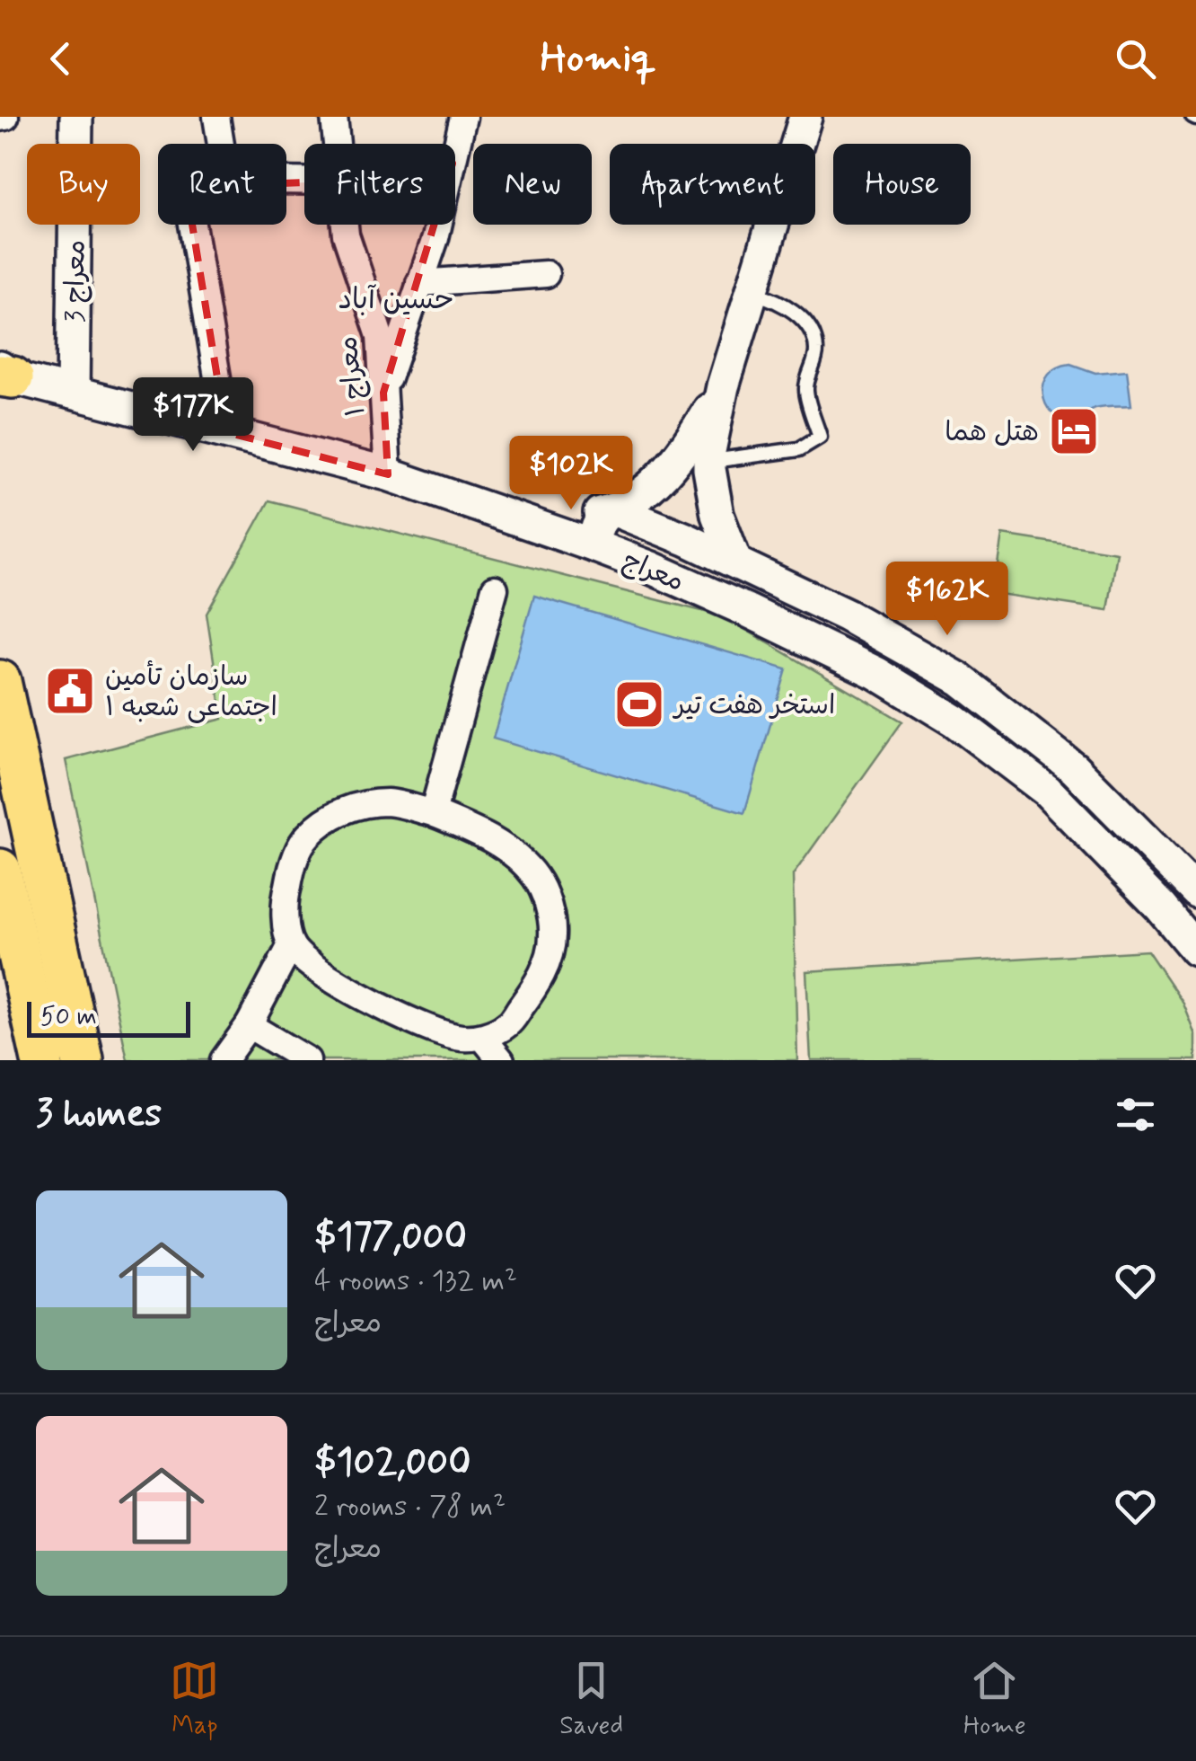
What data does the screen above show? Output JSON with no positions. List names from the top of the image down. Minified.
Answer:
{"streets":{"street":["معراج 3","معراج ۱","معراج"]},"crossings":[["معراج 3","معراج"],["معراج ۱","معراج"]],"districts":["حسین آباد"],"places":{"hotel":["هتل هما"],"public building":["سازمان تأمین اجتماعی شعبه ۱"],"sports":["استخر هفت تیر"]},"scale_bar":"50 m","page":{"header":"Homiq","chip":["Buy","Rent","Filters","New","Apartment","House"],"price":["$177K","$102K","$162K"],"scale":"50 m","heading":"3 homes","list":[{"name":"$177,000","note":"4 rooms · 132 m² · معراج"},{"name":"$102,000","note":"2 rooms · 78 m² · معراج"}],"tabs":["Map","Saved","Home"]}}
